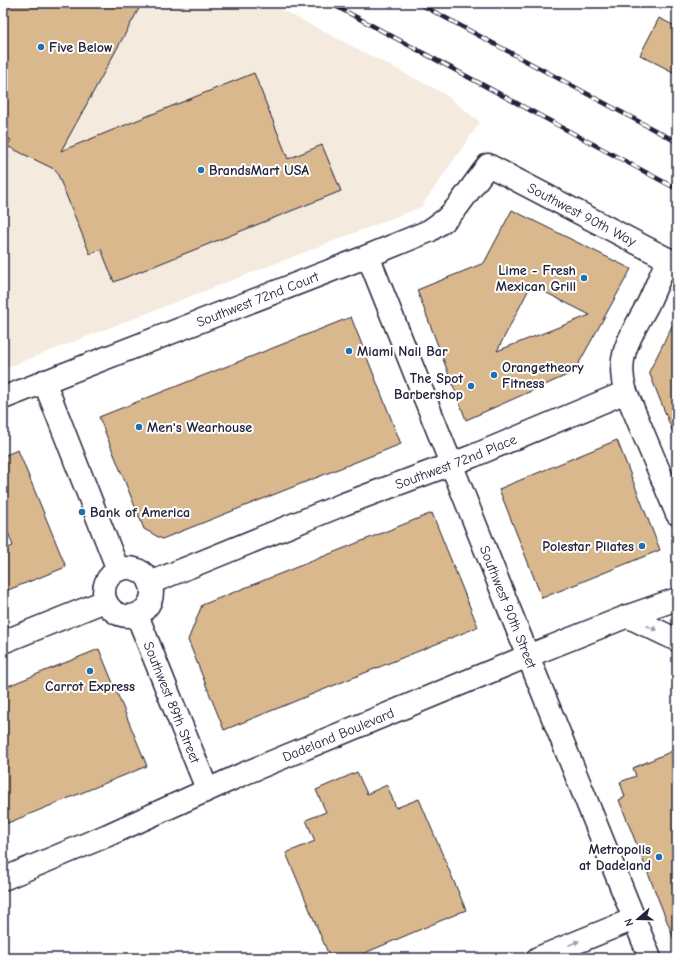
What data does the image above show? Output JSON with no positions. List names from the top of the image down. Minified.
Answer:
{"streets":{"street":["Southwest 90th Way","Southwest 72nd Court","Southwest 72nd Place","Southwest 90th Street","Southwest 89th Street","Dadeland Boulevard"]},"crossings":[["Southwest 90th Way","Southwest 72nd Court"],["Southwest 72nd Court","Southwest 90th Street"],["Southwest 72nd Place","Southwest 90th Street"],["Southwest 72nd Place","Southwest 89th Street"],["Southwest 90th Street","Dadeland Boulevard"],["Southwest 89th Street","Dadeland Boulevard"]],"places":["Five Below","BrandsMart USA","Lime - Fresh Mexican Grill","Miami Nail Bar","Orangetheory Fitness","The Spot Barbershop","Men's Wearhouse","Bank of America","Polestar Pilates","Carrot Express","Metropolis at Dadeland"],"north":"left"}
